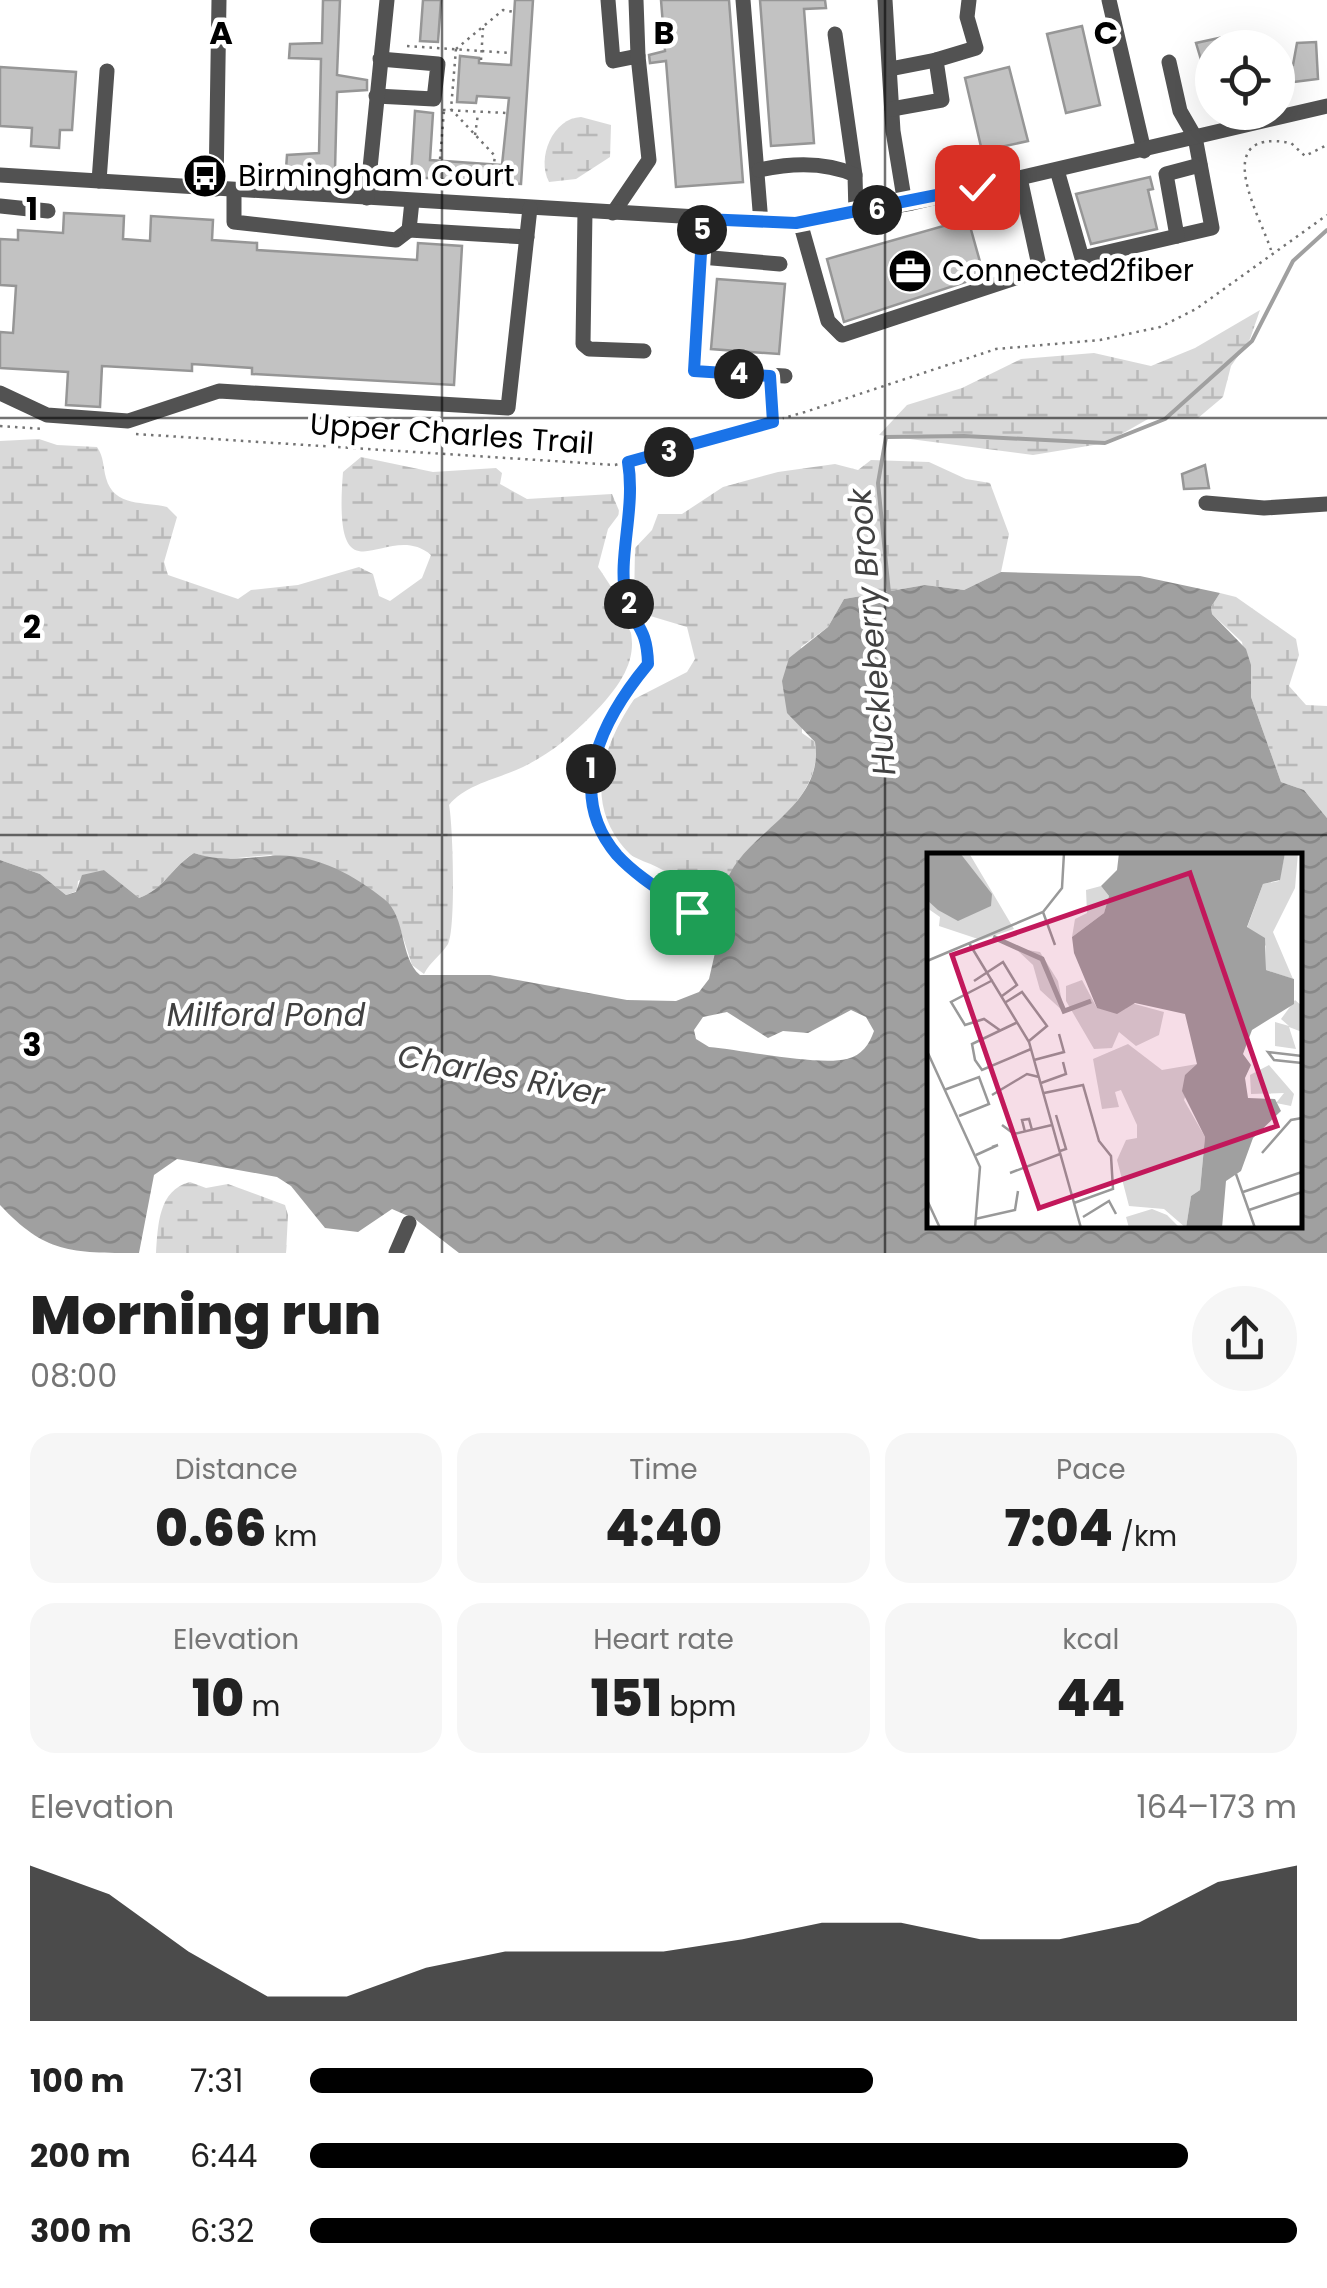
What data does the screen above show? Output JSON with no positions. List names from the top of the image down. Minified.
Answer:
{"streets":{"path":["Upper Charles Trail"]},"water":["Huckleberry Brook","Milford Pond","Charles River"],"places":{"bus stop":["Birmingham Court"],"office":["Connected2fiber"]},"page":{"pins":["6","5","4","3","2","1"],"heading":["Morning run","08:00"],"stats":[["Distance","0.66 km"],["Time","4:40"],["Pace","7:04 /km"],["Elevation","10 m"],["Heart rate","151 bpm"],["kcal","44"]],"chart":["Elevation","164–173 m"],"list":[{"name":"100 m","note":"7:31"},{"name":"200 m","note":"6:44"},{"name":"300 m","note":"6:32"}]},"grid":{"columns":["A","B","C"],"rows":["1","2","3"]}}
